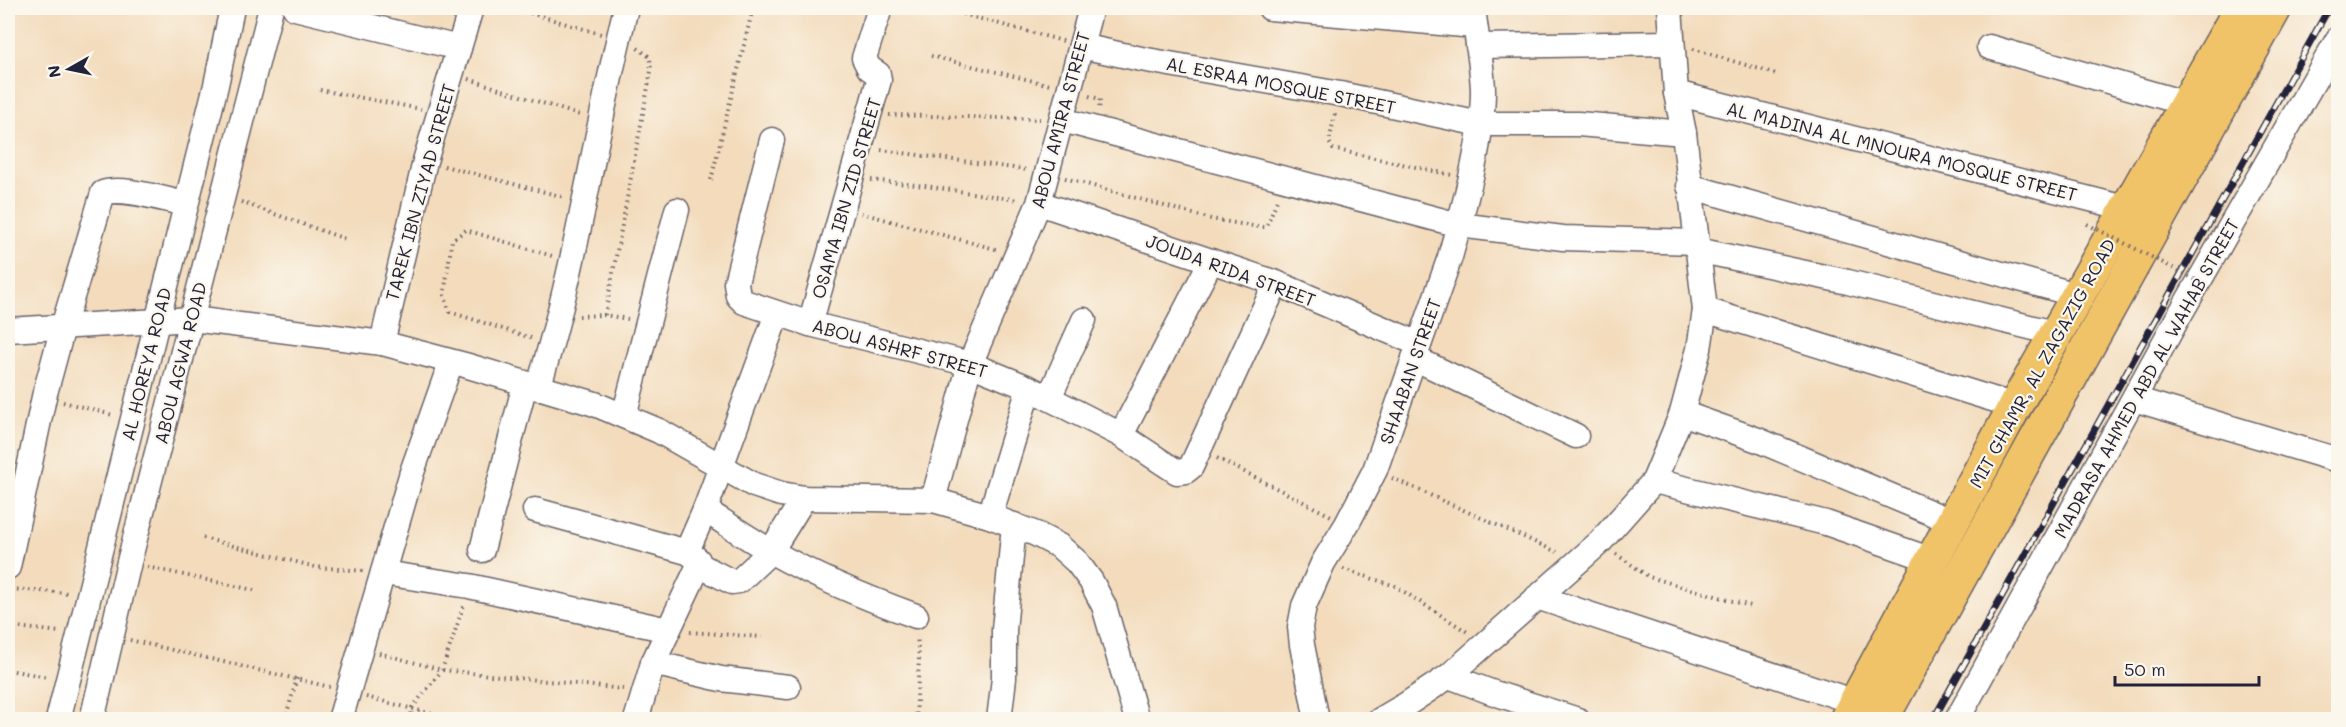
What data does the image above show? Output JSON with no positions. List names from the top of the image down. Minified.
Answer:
{"streets":{"highway":["MIT GHAMR, AL ZAGAZIG ROAD"],"street":["AL ESRAA MOSQUE STREET","ABOU AMIRA STREET","AL MADINA AL MNOURA MOSQUE STREET","TAREK IBN ZIYAD STREET","OSAMA IBN ZID STREET","JOUDA RIDA STREET","ABOU ASHRF STREET","ABOU AGWA ROAD","AL HOREYA ROAD","SHAABAN STREET","MADRASA AHMED ABD AL WAHAB STREET"]},"crossings":[["AL ESRAA MOSQUE STREET","ABOU AMIRA STREET"],["AL ESRAA MOSQUE STREET","SHAABAN STREET"],["ABOU AMIRA STREET","JOUDA RIDA STREET"],["ABOU AMIRA STREET","ABOU ASHRF STREET"],["AL MADINA AL MNOURA MOSQUE STREET","MIT GHAMR, AL ZAGAZIG ROAD"],["OSAMA IBN ZID STREET","ABOU ASHRF STREET"],["JOUDA RIDA STREET","ABOU ASHRF STREET"],["JOUDA RIDA STREET","SHAABAN STREET"]],"scale_bar":"50 m","north":"left"}
